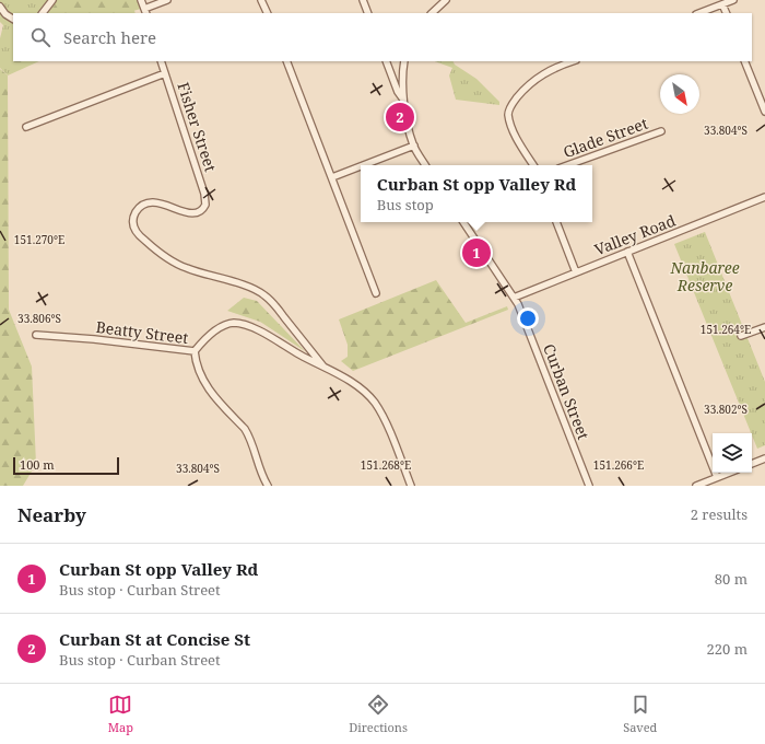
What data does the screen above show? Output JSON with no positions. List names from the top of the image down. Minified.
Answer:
{"streets":{"street":["Fisher Street","Glade Street","Valley Road","Beatty Street","Curban Street"]},"crossings":[["Valley Road","Curban Street"]],"parks":["Nanbaree Reserve"],"scale_bar":"100 m","north":"bottom right","page":{"search":"Search here","pins":["2","1"],"popup":["Curban St opp Valley Rd","Bus stop"],"scale":"100 m","heading":["Nearby","2 results"],"list":[{"mark":"1","name":"Curban St opp Valley Rd","note":"Bus stop · Curban Street","value":"80 m"},{"mark":"2","name":"Curban St at Concise St","note":"Bus stop · Curban Street","value":"220 m"}],"nav":["Map","Directions","Saved"]},"coordinates":["33.804°S","151.270°E","33.806°S","151.264°E","33.802°S","151.268°E","151.266°E"]}
